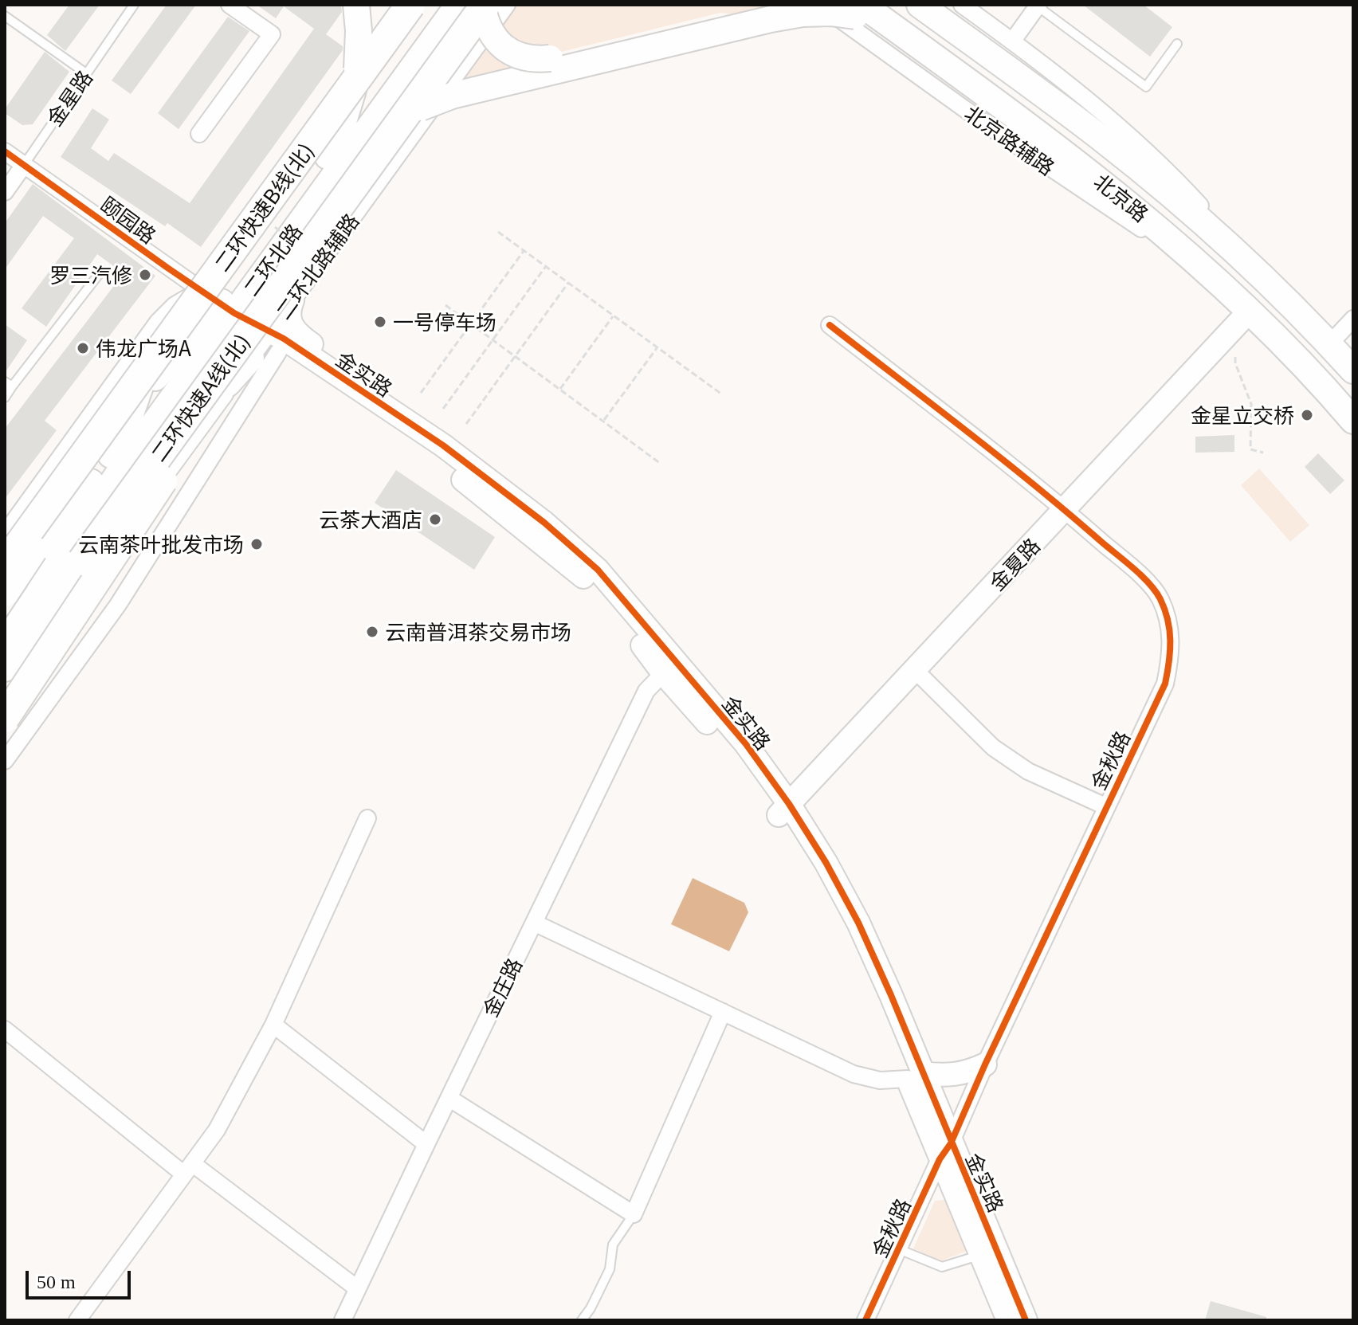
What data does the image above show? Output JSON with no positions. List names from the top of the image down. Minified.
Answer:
{"streets":{"highway":["二环快速B线(北)","二环快速A线(北)"],"main road":["北京路","二环北路"],"street":["金星路","北京路辅路","颐园路","二环北路辅路","金实路","金夏路","金秋路","金庄路"]},"crossings":[["金星路","颐园路"],["北京路辅路","北京路"],["北京路","二环北路"],["北京路","金夏路"],["二环快速B线(北)","颐园路"],["二环快速B线(北)","二环北路"],["二环快速B线(北)","金实路"],["颐园路","二环北路"],["颐园路","金实路"],["二环北路","金实路"],["二环北路辅路","金实路"],["金实路","金夏路"],["金实路","金秋路"],["金实路","金庄路"],["金夏路","金秋路"]],"places":["罗三汽修","一号停车场","伟龙广场A","金星立交桥","云茶大酒店","云南茶叶批发市场","云南普洱茶交易市场"],"scale_bar":"50 m"}
